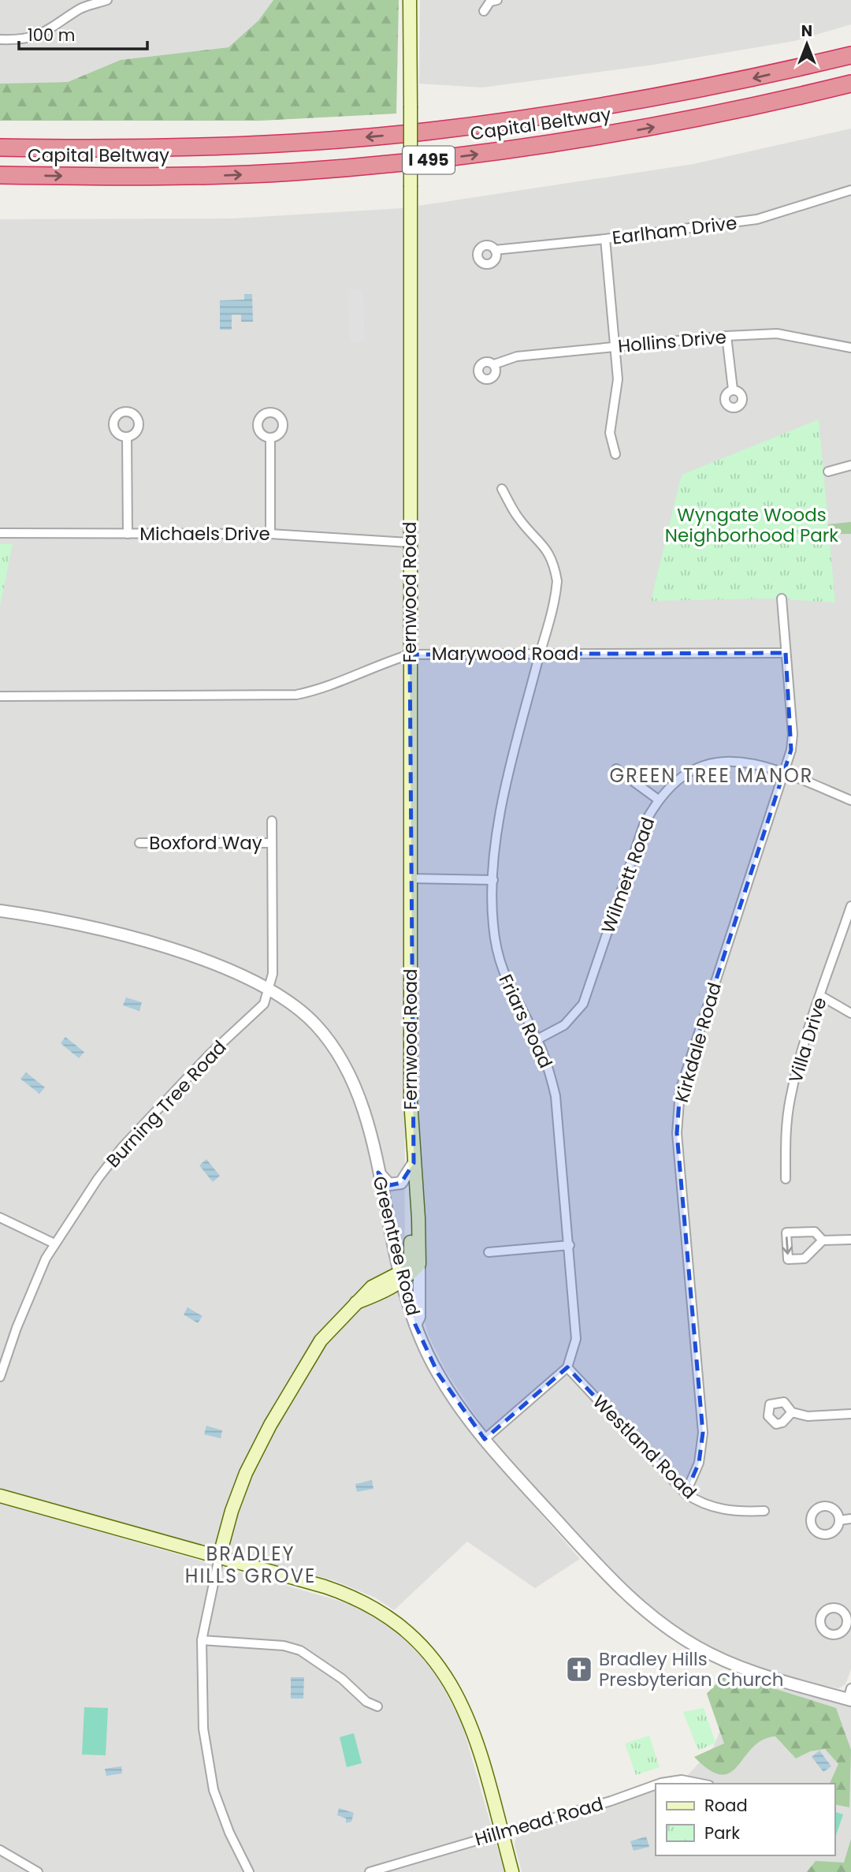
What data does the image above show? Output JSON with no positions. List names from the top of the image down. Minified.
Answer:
{"streets":{"highway":["Capital Beltway","I 495"],"main road":["Fernwood Road"],"street":["Earlham Drive","Hollins Drive","Michaels Drive","Marywood Road","Boxford Way","Wilmett Road","Friars Road","Villa Drive","Kirkdale Road","Burning Tree Road","Greentree Road","Westland Road","Hillmead Road"]},"crossings":[["Michaels Drive","Fernwood Road"],["Fernwood Road","Marywood Road"],["Fernwood Road","Greentree Road"],["Marywood Road","Friars Road"],["Marywood Road","Kirkdale Road"],["Boxford Way","Burning Tree Road"],["Wilmett Road","Friars Road"],["Wilmett Road","Kirkdale Road"],["Friars Road","Westland Road"],["Kirkdale Road","Westland Road"],["Burning Tree Road","Greentree Road"]],"districts":["GREEN TREE MANOR","BRADLEY HILLS GROVE"],"parks":["Wyngate Woods Neighborhood Park"],"places":{"church":["Bradley Hills Presbyterian Church"]},"legend":["Road","Park"],"scale_bar":"100 m","north":"top"}
